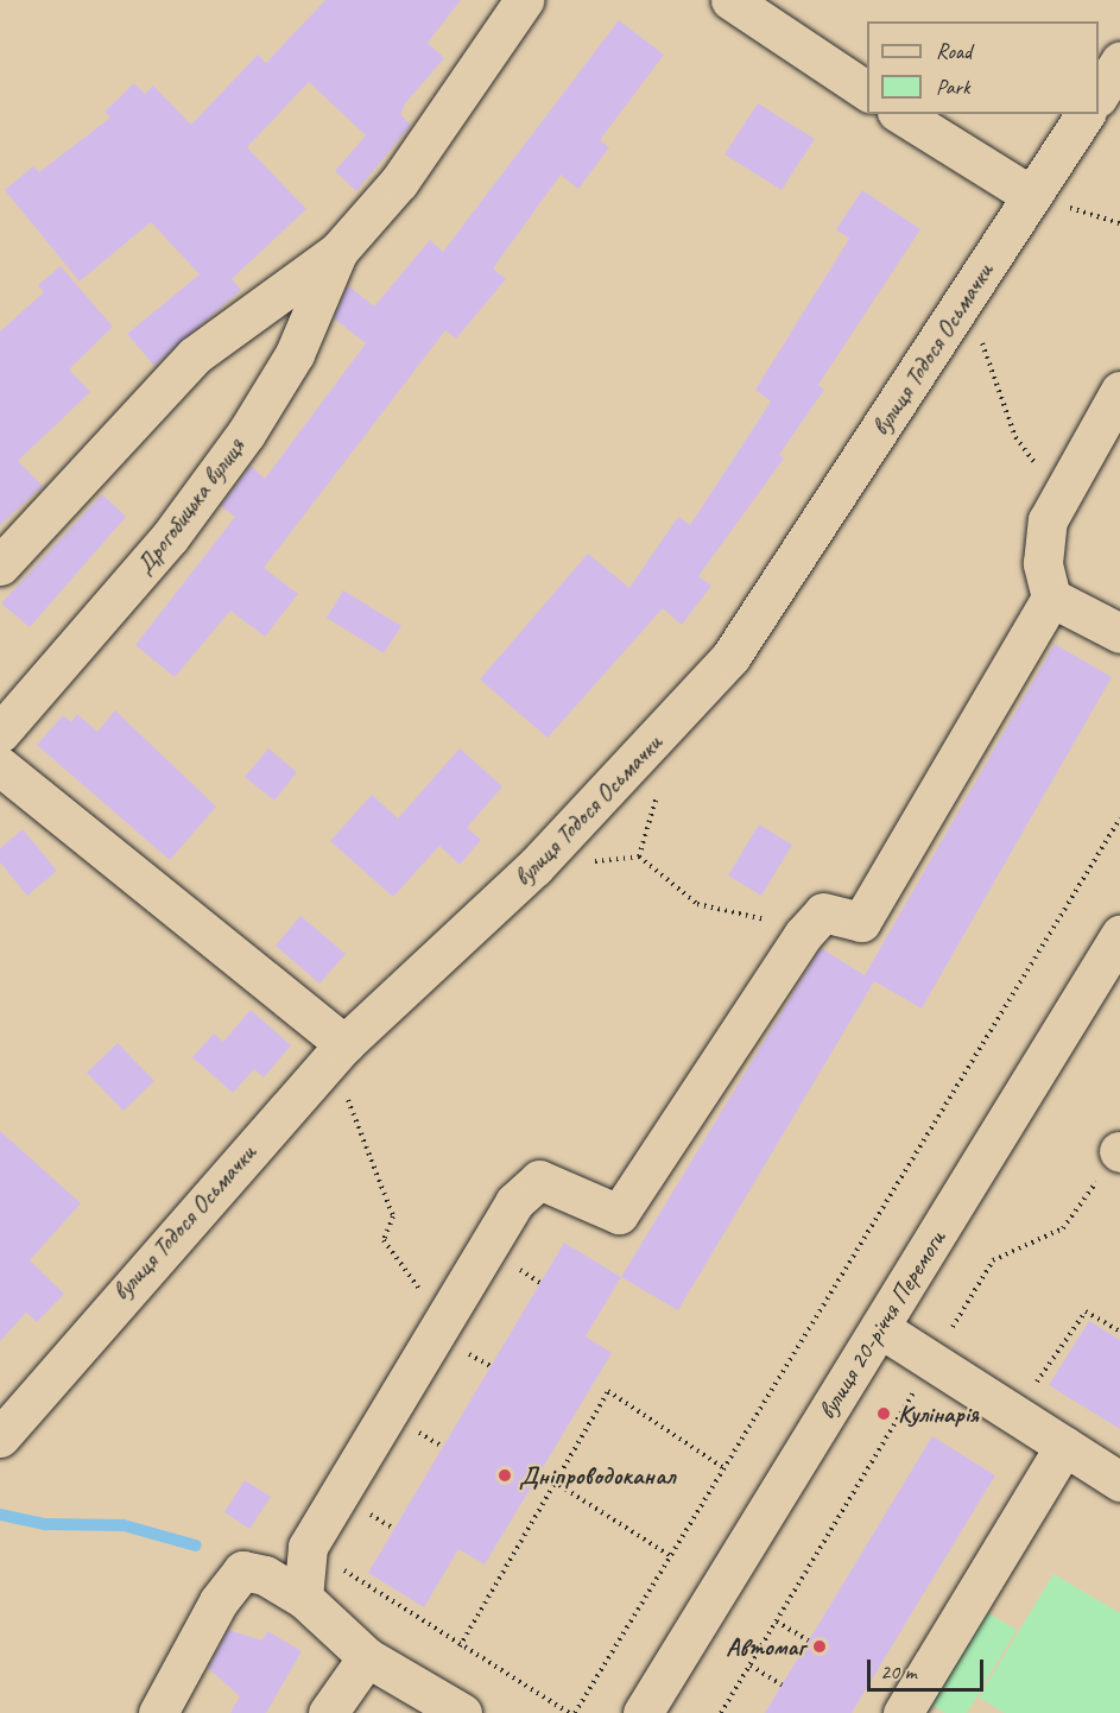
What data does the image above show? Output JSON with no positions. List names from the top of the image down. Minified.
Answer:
{"streets":{"street":["вулиця Тодося Осьмачки","Дрогобицька вулиця","вулиця 20-річчя Перемоги"]},"places":["Кулінарія","Дніпроводоканал","Автомаг"],"legend":["Road","Park"],"scale_bar":"20 m"}
